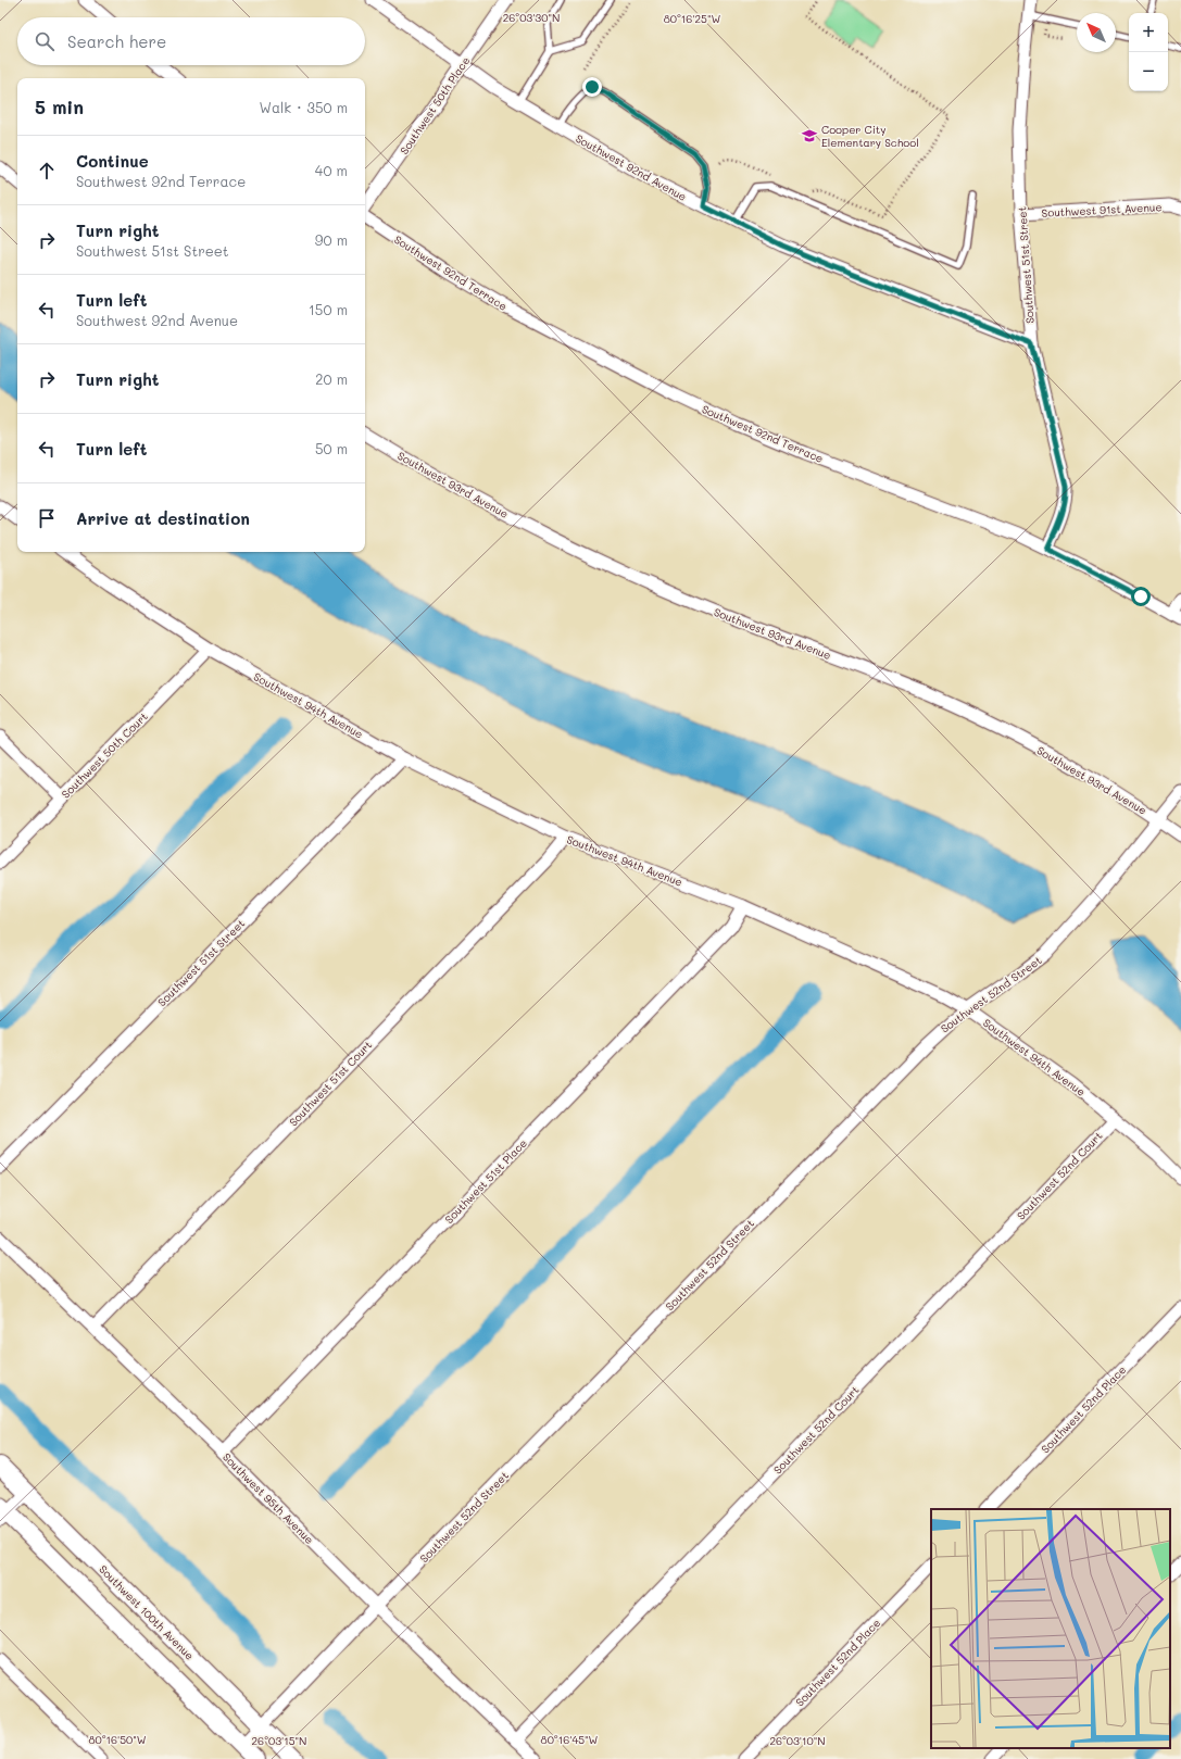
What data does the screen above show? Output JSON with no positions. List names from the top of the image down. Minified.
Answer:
{"streets":{"main road":["Southwest 100th Avenue"],"street":["Southwest 50th Place","Southwest 92nd Avenue","Southwest 91st Avenue","Southwest 51st Street","Southwest 92nd Terrace","Southwest 93rd Avenue","Southwest 94th Avenue","Southwest 50th Court","Southwest 52nd Street","Southwest 51st Court","Southwest 52nd Court","Southwest 51st Place","Southwest 52nd Place","Southwest 95th Avenue"]},"crossings":[["Southwest 50th Place","Southwest 92nd Avenue"],["Southwest 92nd Avenue","Southwest 51st Street"],["Southwest 91st Avenue","Southwest 51st Street"],["Southwest 51st Street","Southwest 92nd Terrace"],["Southwest 51st Street","Southwest 94th Avenue"],["Southwest 93rd Avenue","Southwest 52nd Street"],["Southwest 94th Avenue","Southwest 50th Court"],["Southwest 94th Avenue","Southwest 52nd Street"],["Southwest 94th Avenue","Southwest 51st Court"],["Southwest 94th Avenue","Southwest 52nd Court"],["Southwest 94th Avenue","Southwest 51st Place"],["Southwest 52nd Street","Southwest 95th Avenue"],["Southwest 52nd Street","Southwest 100th Avenue"],["Southwest 51st Court","Southwest 95th Avenue"],["Southwest 52nd Court","Southwest 95th Avenue"],["Southwest 51st Place","Southwest 95th Avenue"]],"places":{"school or university":["Cooper City Elementary School"]},"north":"top left","page":{"map_buttons":["+","−"],"search":"Search here","heading":["5 min","Walk · 350 m"],"list":[["Continue","Southwest 92nd Terrace","40 m"],["Turn right","Southwest 51st Street","90 m"],["Turn left","Southwest 92nd Avenue","150 m"],["Turn right","20 m"],["Turn left","50 m"],"Arrive at destination"]},"coordinates":["26°03'30\"N","80°16'25\"W","80°16'50\"W","80°16'45\"W","26°03'15\"N","26°03'10\"N"]}
